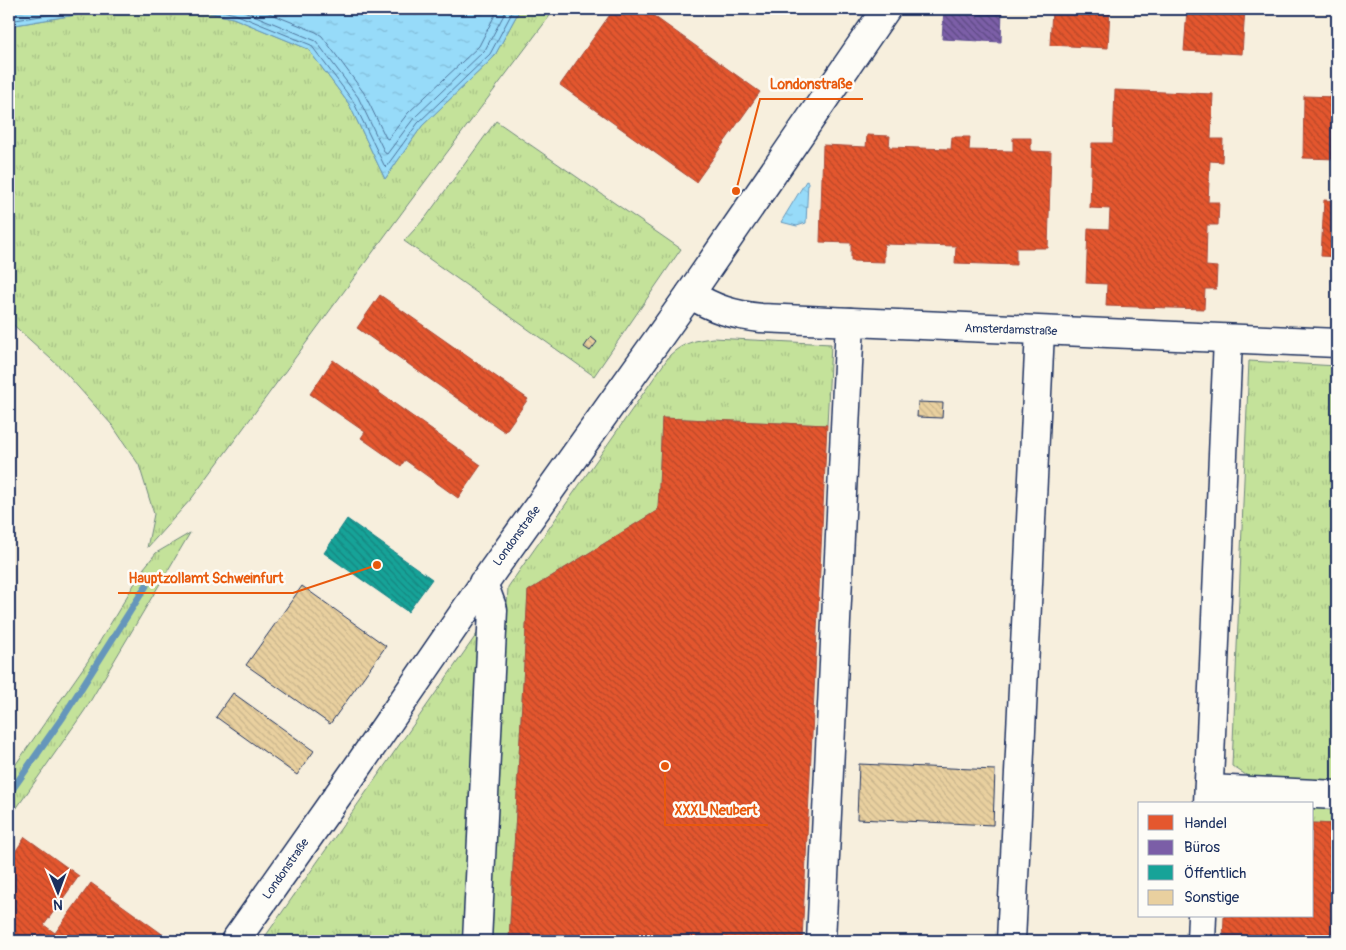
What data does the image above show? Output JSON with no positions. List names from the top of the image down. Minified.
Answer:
{"streets":{"street":["Amsterdamstraße","Londonstraße"]},"crossings":[["Amsterdamstraße","Londonstraße"]],"places":["Londonstraße","Hauptzollamt Schweinfurt","XXXL Neubert"],"legend":["Handel","Büros","Öffentlich","Sonstige"],"north":"bottom"}
